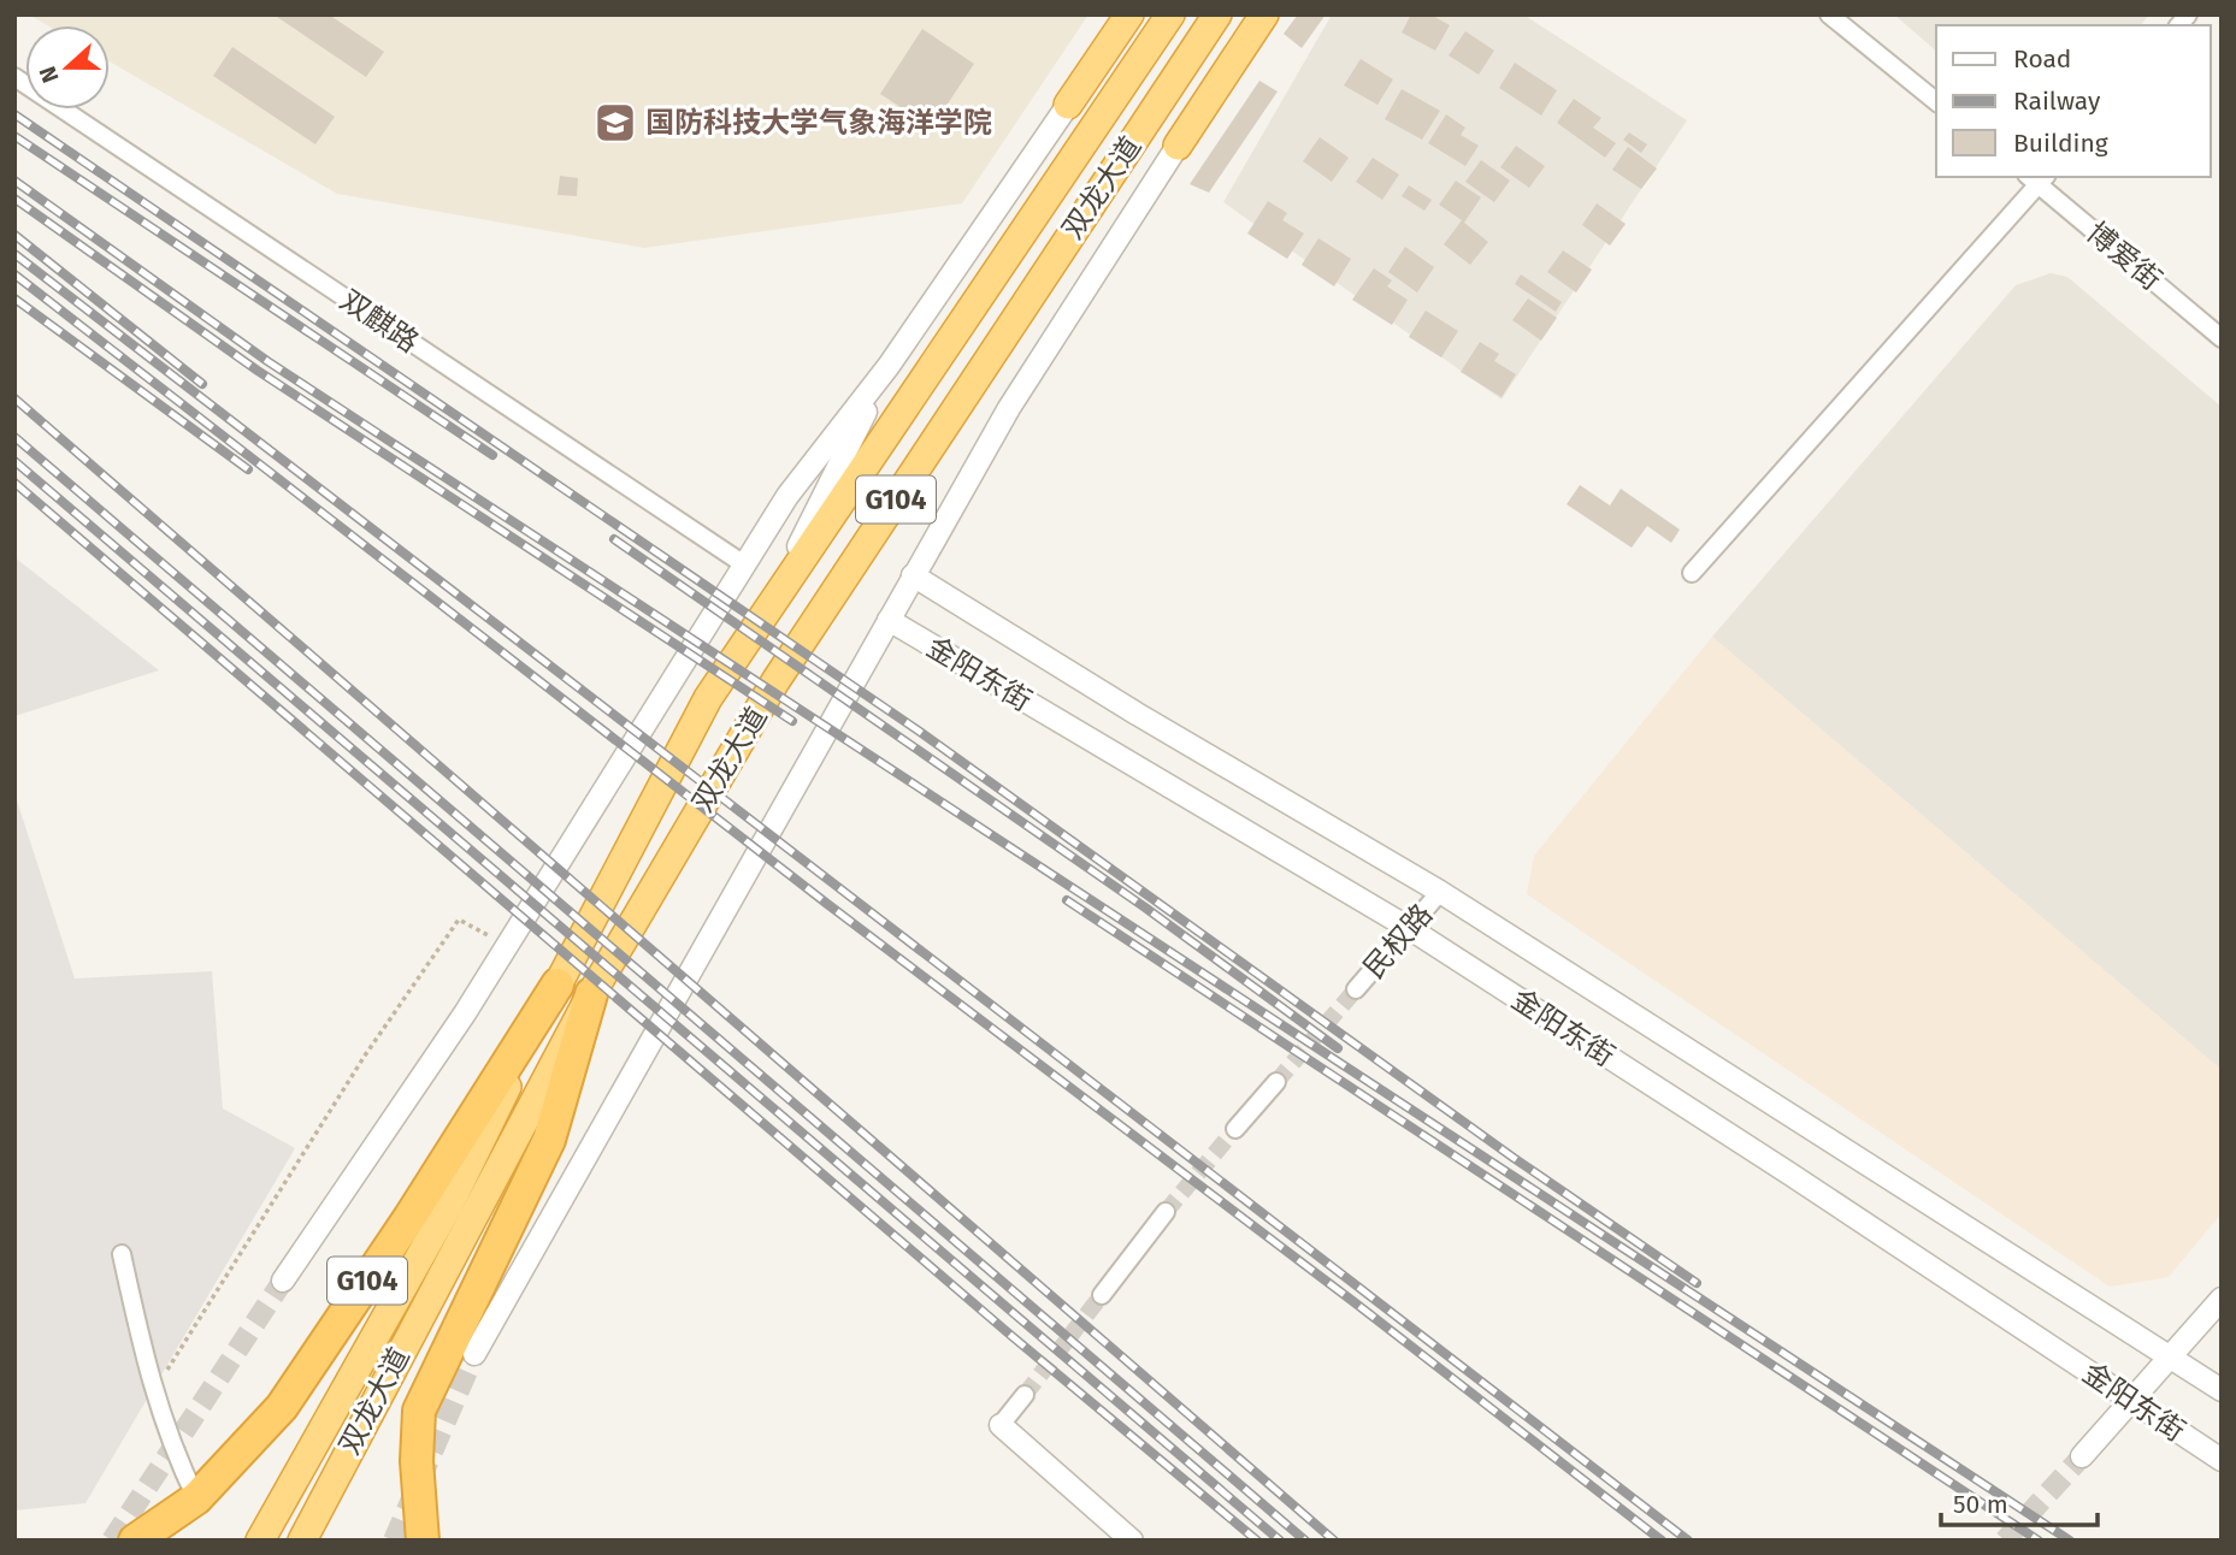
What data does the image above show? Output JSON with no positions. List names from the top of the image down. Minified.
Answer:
{"streets":{"highway":["双龙大道","G104"],"street":["博爱街","双麒路","金阳东街","民权路"]},"crossings":[["双龙大道","G104"],["金阳东街","民权路"]],"places":{"school or university":["国防科技大学气象海洋学院"]},"legend":["Road","Railway","Building"],"scale_bar":"50 m","north":"left"}
